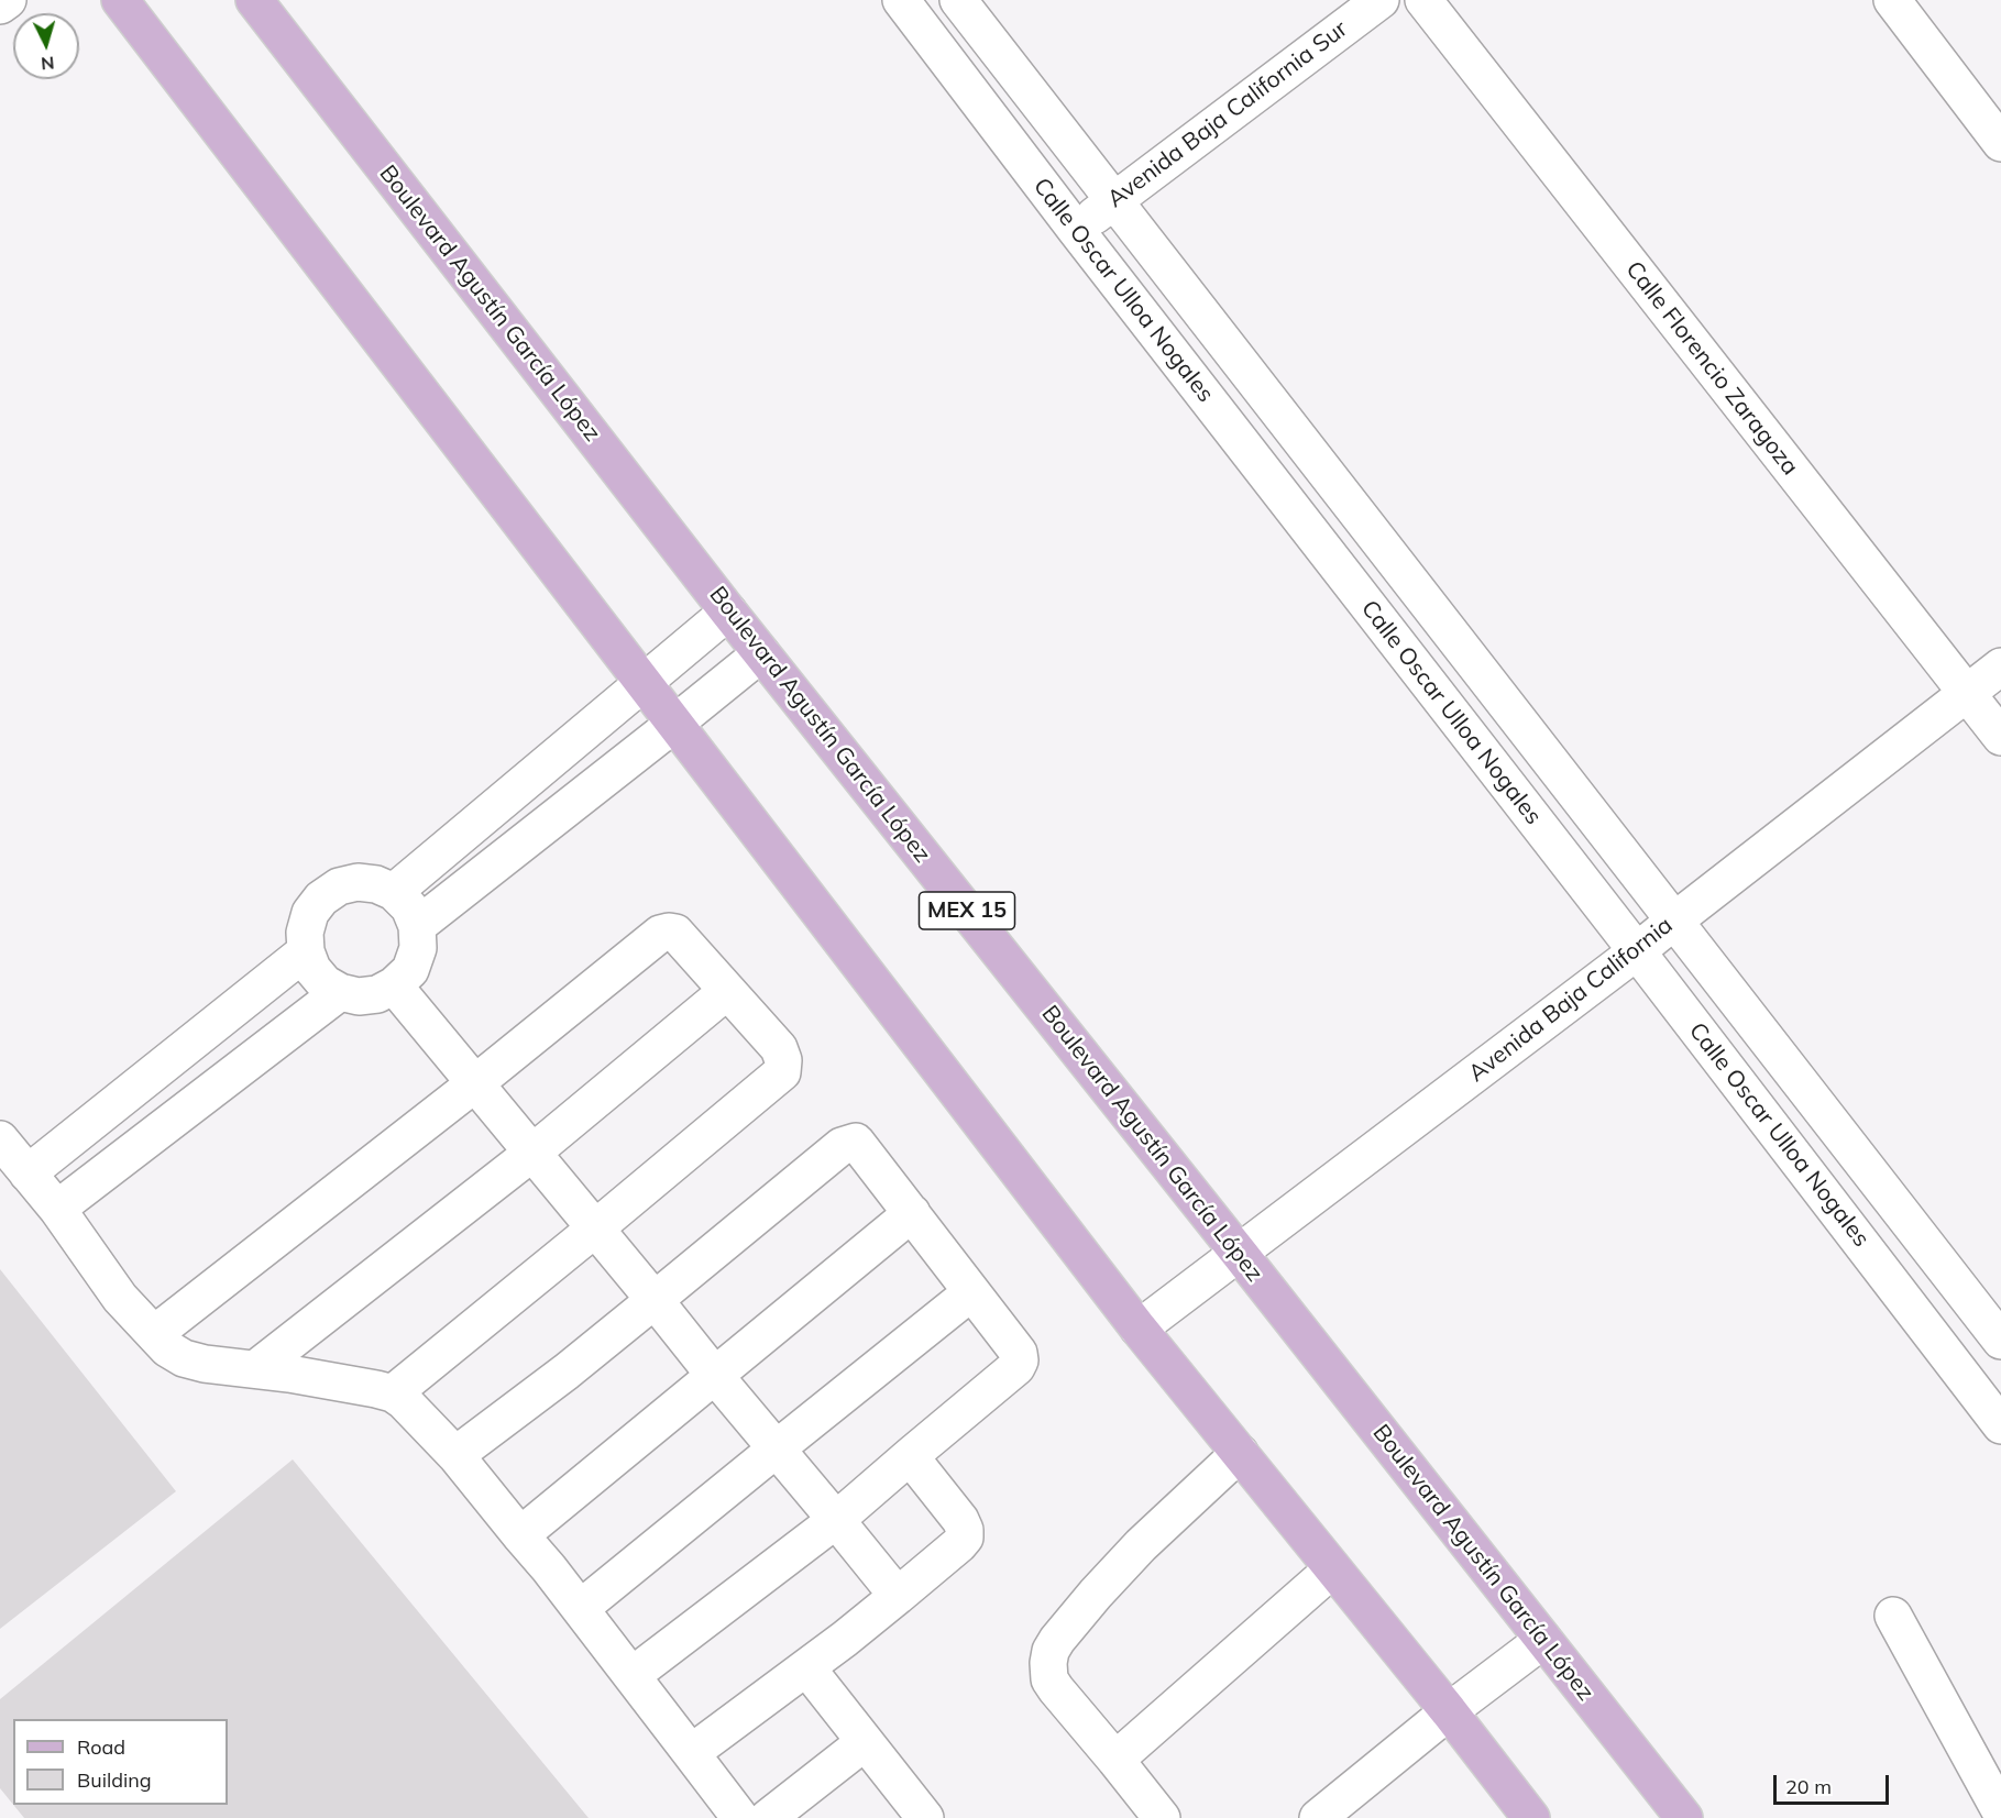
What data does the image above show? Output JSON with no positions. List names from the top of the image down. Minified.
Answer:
{"streets":{"main road":["Boulevard Agustín García López","MEX 15"],"street":["Avenida Baja California Sur","Calle Oscar Ulloa Nogales","Calle Florencio Zaragoza","Avenida Baja California"]},"crossings":[["Avenida Baja California Sur","Calle Oscar Ulloa Nogales"],["Calle Oscar Ulloa Nogales","Avenida Baja California"],["Boulevard Agustín García López","Avenida Baja California"],["Calle Florencio Zaragoza","Avenida Baja California"]],"legend":["Road","Building"],"scale_bar":"20 m","north":"bottom"}
